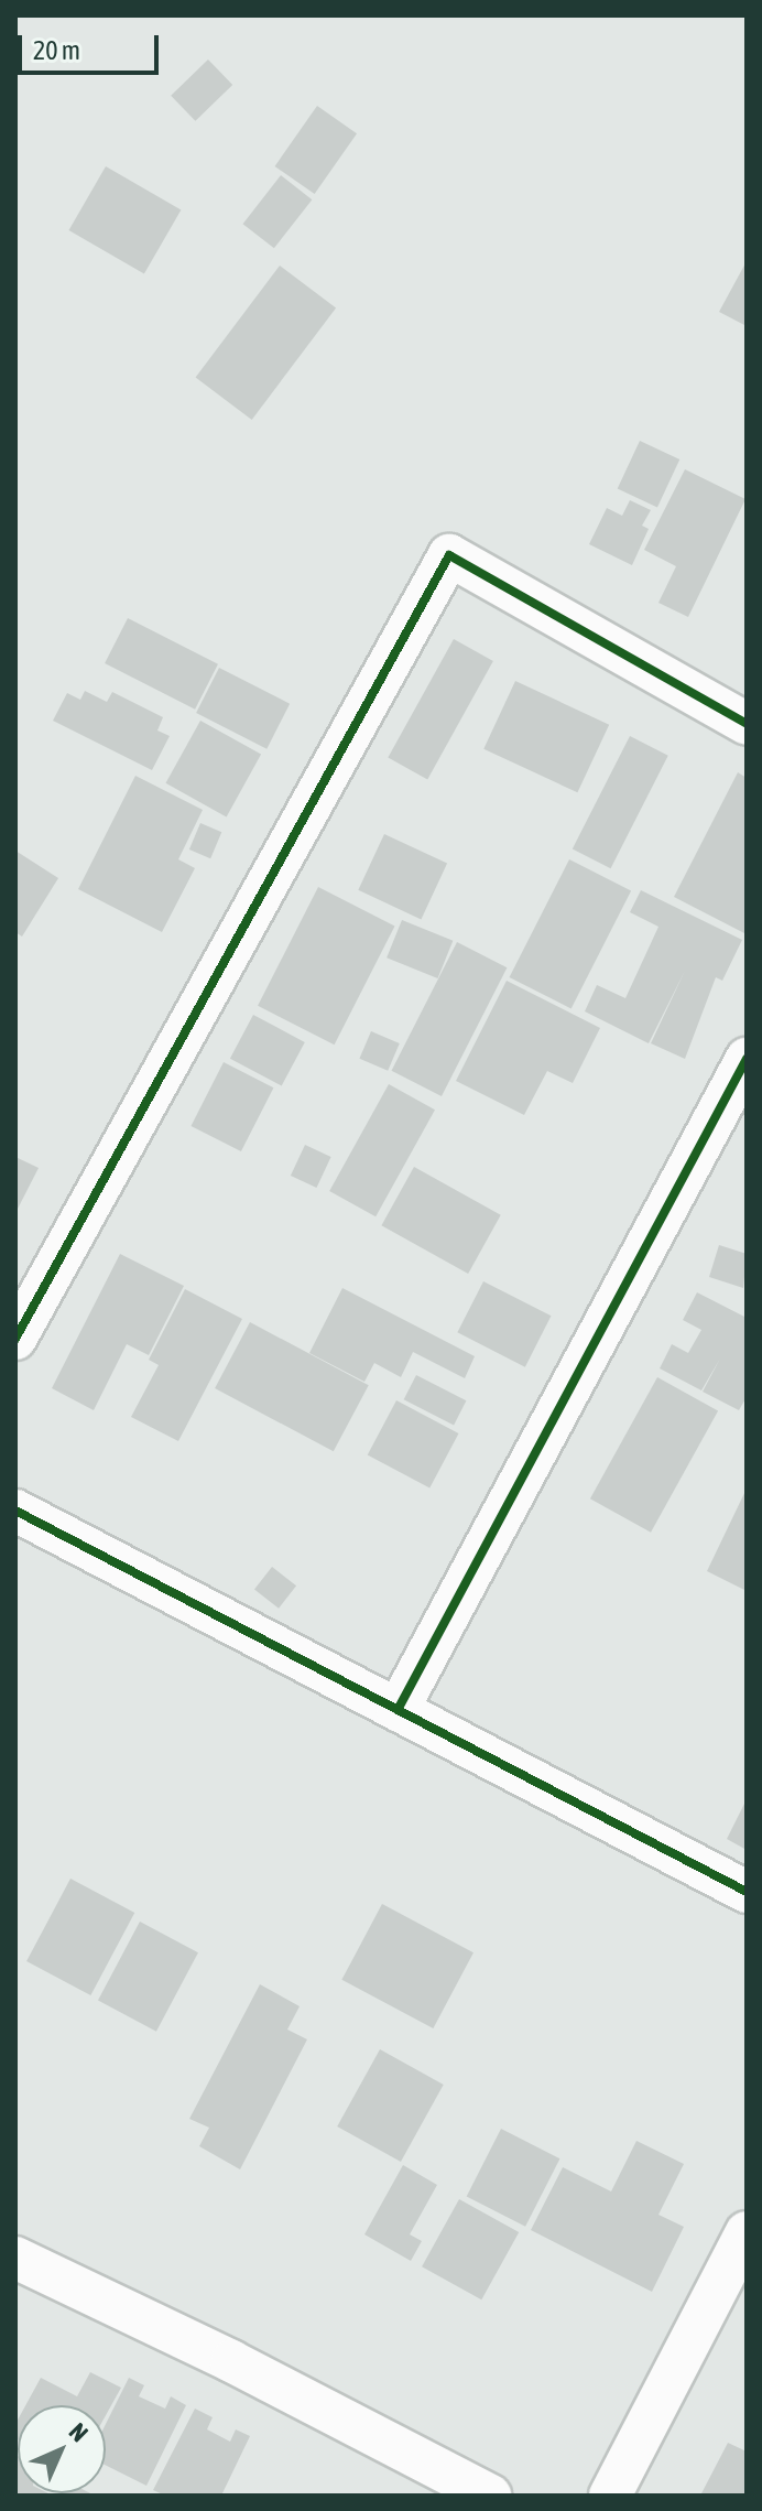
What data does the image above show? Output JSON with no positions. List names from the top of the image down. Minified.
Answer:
{"scale_bar":"20 m","north":"top right"}
